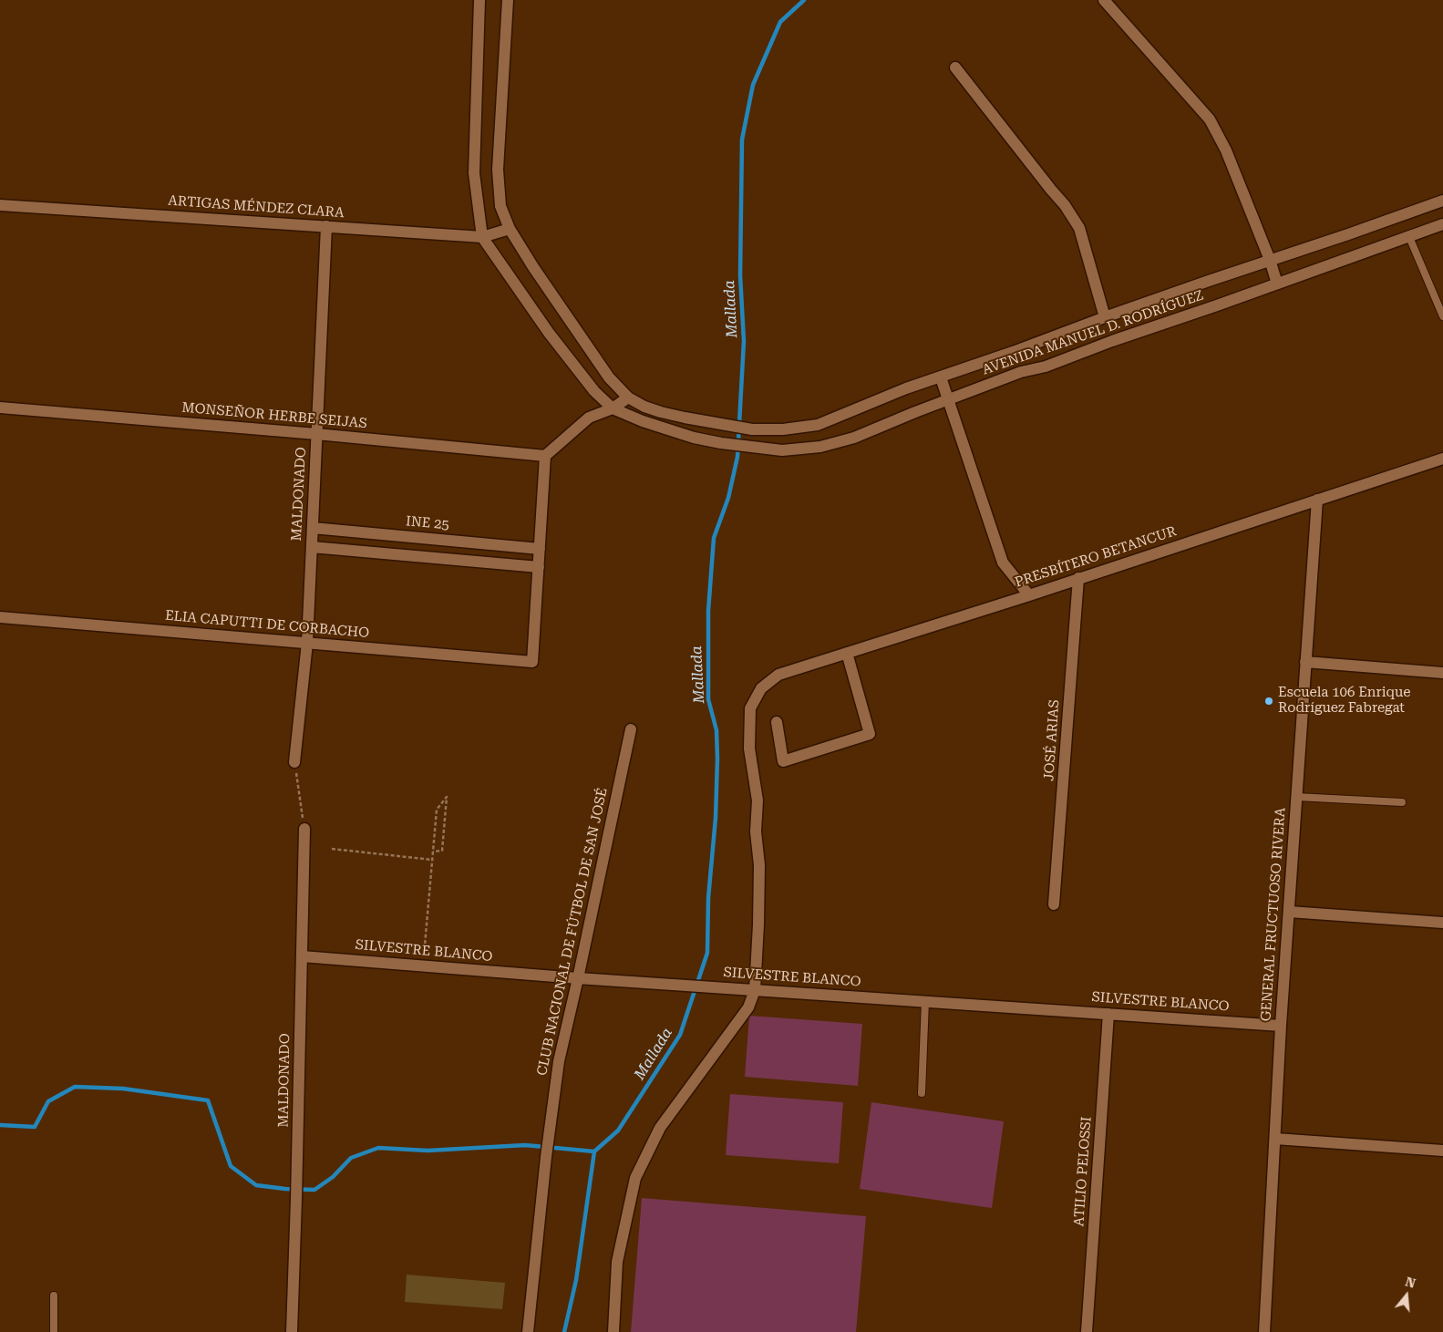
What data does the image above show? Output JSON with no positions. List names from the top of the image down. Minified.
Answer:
{"streets":{"street":["ARTIGAS MÉNDEZ CLARA","AVENIDA MANUEL D. RODRÍGUEZ","MONSEÑOR HERBE SEIJAS","MALDONADO","INE 25","PRESBÍTERO BETANCUR","ELIA CAPUTTI DE CORBACHO","JOSÉ ARIAS","GENERAL FRUCTUOSO RIVERA","CLUB NACIONAL DE FÚTBOL DE SAN JOSÉ","SILVESTRE BLANCO","ATILIO PELOSSI"]},"crossings":[["ARTIGAS MÉNDEZ CLARA","AVENIDA MANUEL D. RODRÍGUEZ"],["ARTIGAS MÉNDEZ CLARA","MALDONADO"],["MONSEÑOR HERBE SEIJAS","MALDONADO"],["MALDONADO","INE 25"],["MALDONADO","ELIA CAPUTTI DE CORBACHO"],["MALDONADO","SILVESTRE BLANCO"],["PRESBÍTERO BETANCUR","JOSÉ ARIAS"],["PRESBÍTERO BETANCUR","GENERAL FRUCTUOSO RIVERA"],["PRESBÍTERO BETANCUR","SILVESTRE BLANCO"],["GENERAL FRUCTUOSO RIVERA","SILVESTRE BLANCO"],["CLUB NACIONAL DE FÚTBOL DE SAN JOSÉ","SILVESTRE BLANCO"],["SILVESTRE BLANCO","ATILIO PELOSSI"]],"water":["Mallada"],"places":["Escuela 106 Enrique Rodríguez Fabregat"],"north":"top"}
